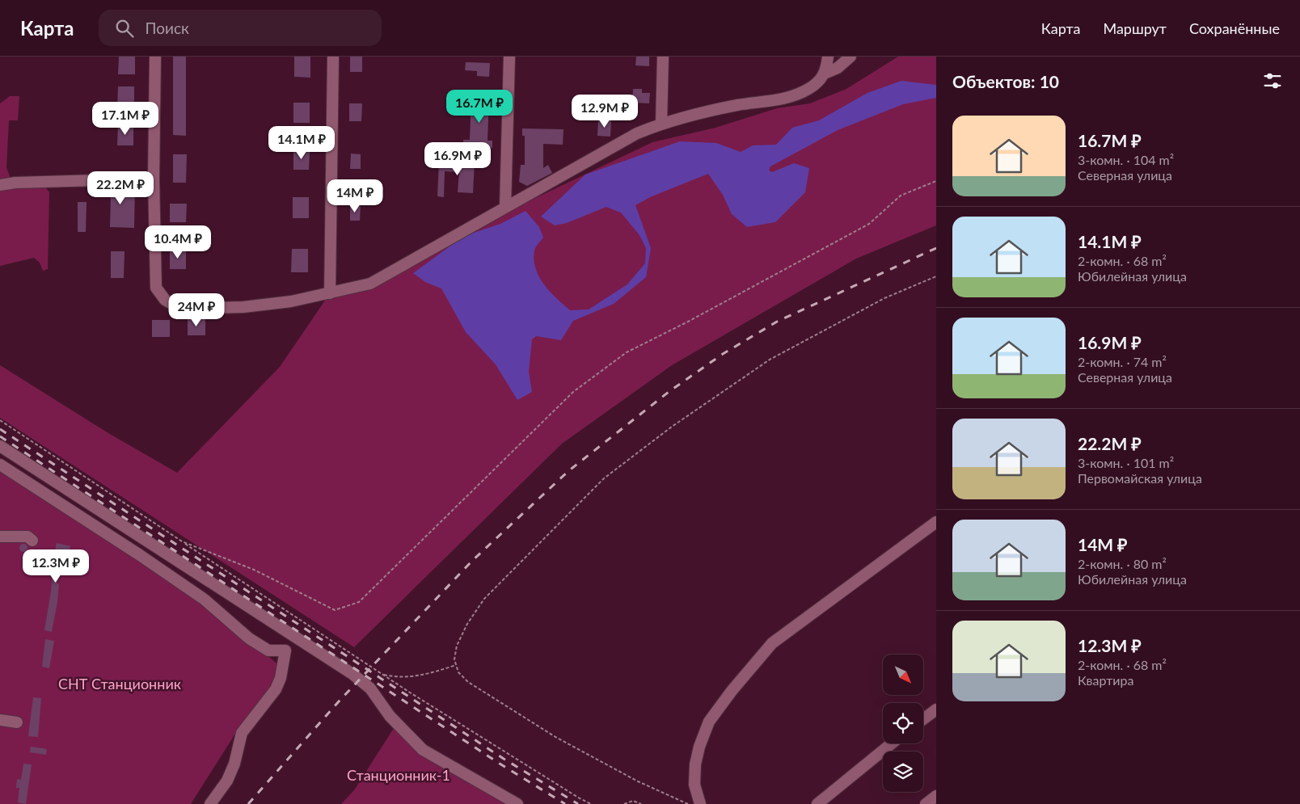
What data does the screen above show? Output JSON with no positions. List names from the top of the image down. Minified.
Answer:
{"parks":["СНТ Станционник","Станционник-1"],"north":"bottom right","page":{"header":"Карта","search":"Поиск","nav":["Карта","Маршрут","Сохранённые"],"heading":"Объектов: 10","price":["16.7M ₽","12.9M ₽","17.1M ₽","14.1M ₽","16.9M ₽","22.2M ₽","14M ₽","10.4M ₽","24M ₽","12.3M ₽"],"list":[{"name":"16.7M ₽","note":"3-комн. · 104 m² · Северная улица"},{"name":"14.1M ₽","note":"2-комн. · 68 m² · Юбилейная улица"},{"name":"16.9M ₽","note":"2-комн. · 74 m² · Северная улица"},{"name":"22.2M ₽","note":"3-комн. · 101 m² · Первомайская улица"},{"name":"14M ₽","note":"2-комн. · 80 m² · Юбилейная улица"},{"name":"12.3M ₽","note":"2-комн. · 68 m² · Квартира"}]}}
